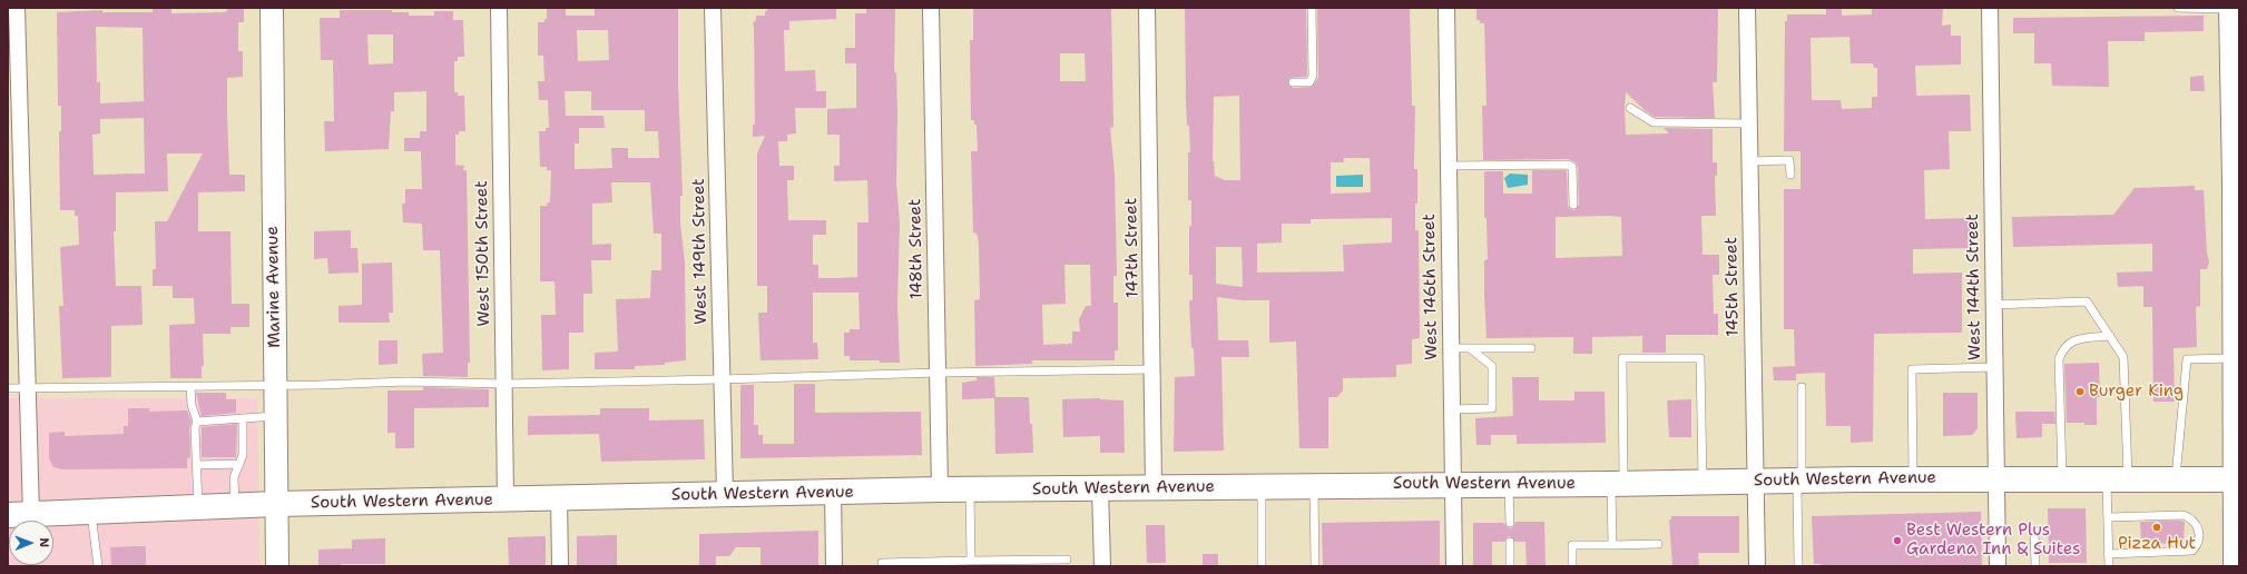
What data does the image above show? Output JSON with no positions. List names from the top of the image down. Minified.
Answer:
{"streets":{"main road":["Marine Avenue","South Western Avenue"],"street":["147th Street","148th Street","West 149th Street","West 150th Street","West 146th Street","145th Street","West 144th Street"]},"crossings":[["147th Street","South Western Avenue"],["148th Street","South Western Avenue"],["West 149th Street","South Western Avenue"],["West 150th Street","South Western Avenue"],["Marine Avenue","South Western Avenue"],["West 146th Street","South Western Avenue"],["145th Street","South Western Avenue"],["West 144th Street","South Western Avenue"]],"places":["Burger King","Pizza Hut","Best Western Plus Gardena Inn & Suites"],"north":"right"}
